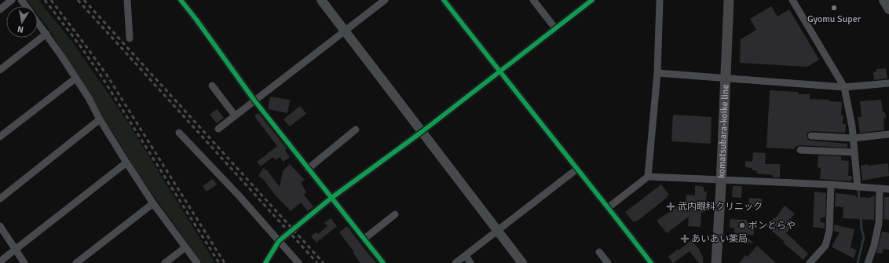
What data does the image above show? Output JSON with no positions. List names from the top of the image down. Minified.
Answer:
{"streets":{"main road":["komatsubara-koike line"]},"places":{"other":["Gyomu Super","ボンとらや"],"health":["武内眼科クリニック","あいあい薬局"]},"north":"bottom"}
